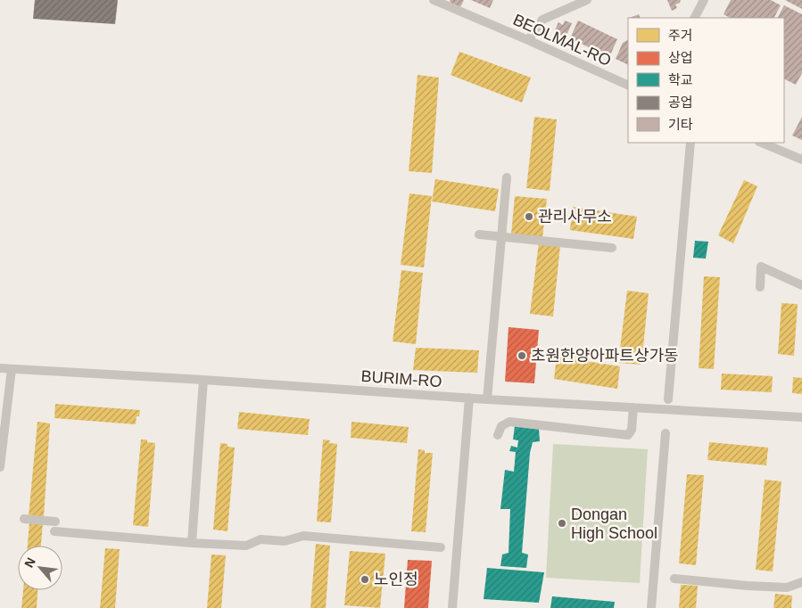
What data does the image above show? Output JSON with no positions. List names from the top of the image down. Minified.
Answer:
{"streets":{"street":["BEOLMAL-RO","BURIM-RO"]},"places":["관리사무소","초원한양아파트상가동","Dongan High School","노인정"],"legend":["주거","상업","학교","공업","기타"],"north":"top left"}
